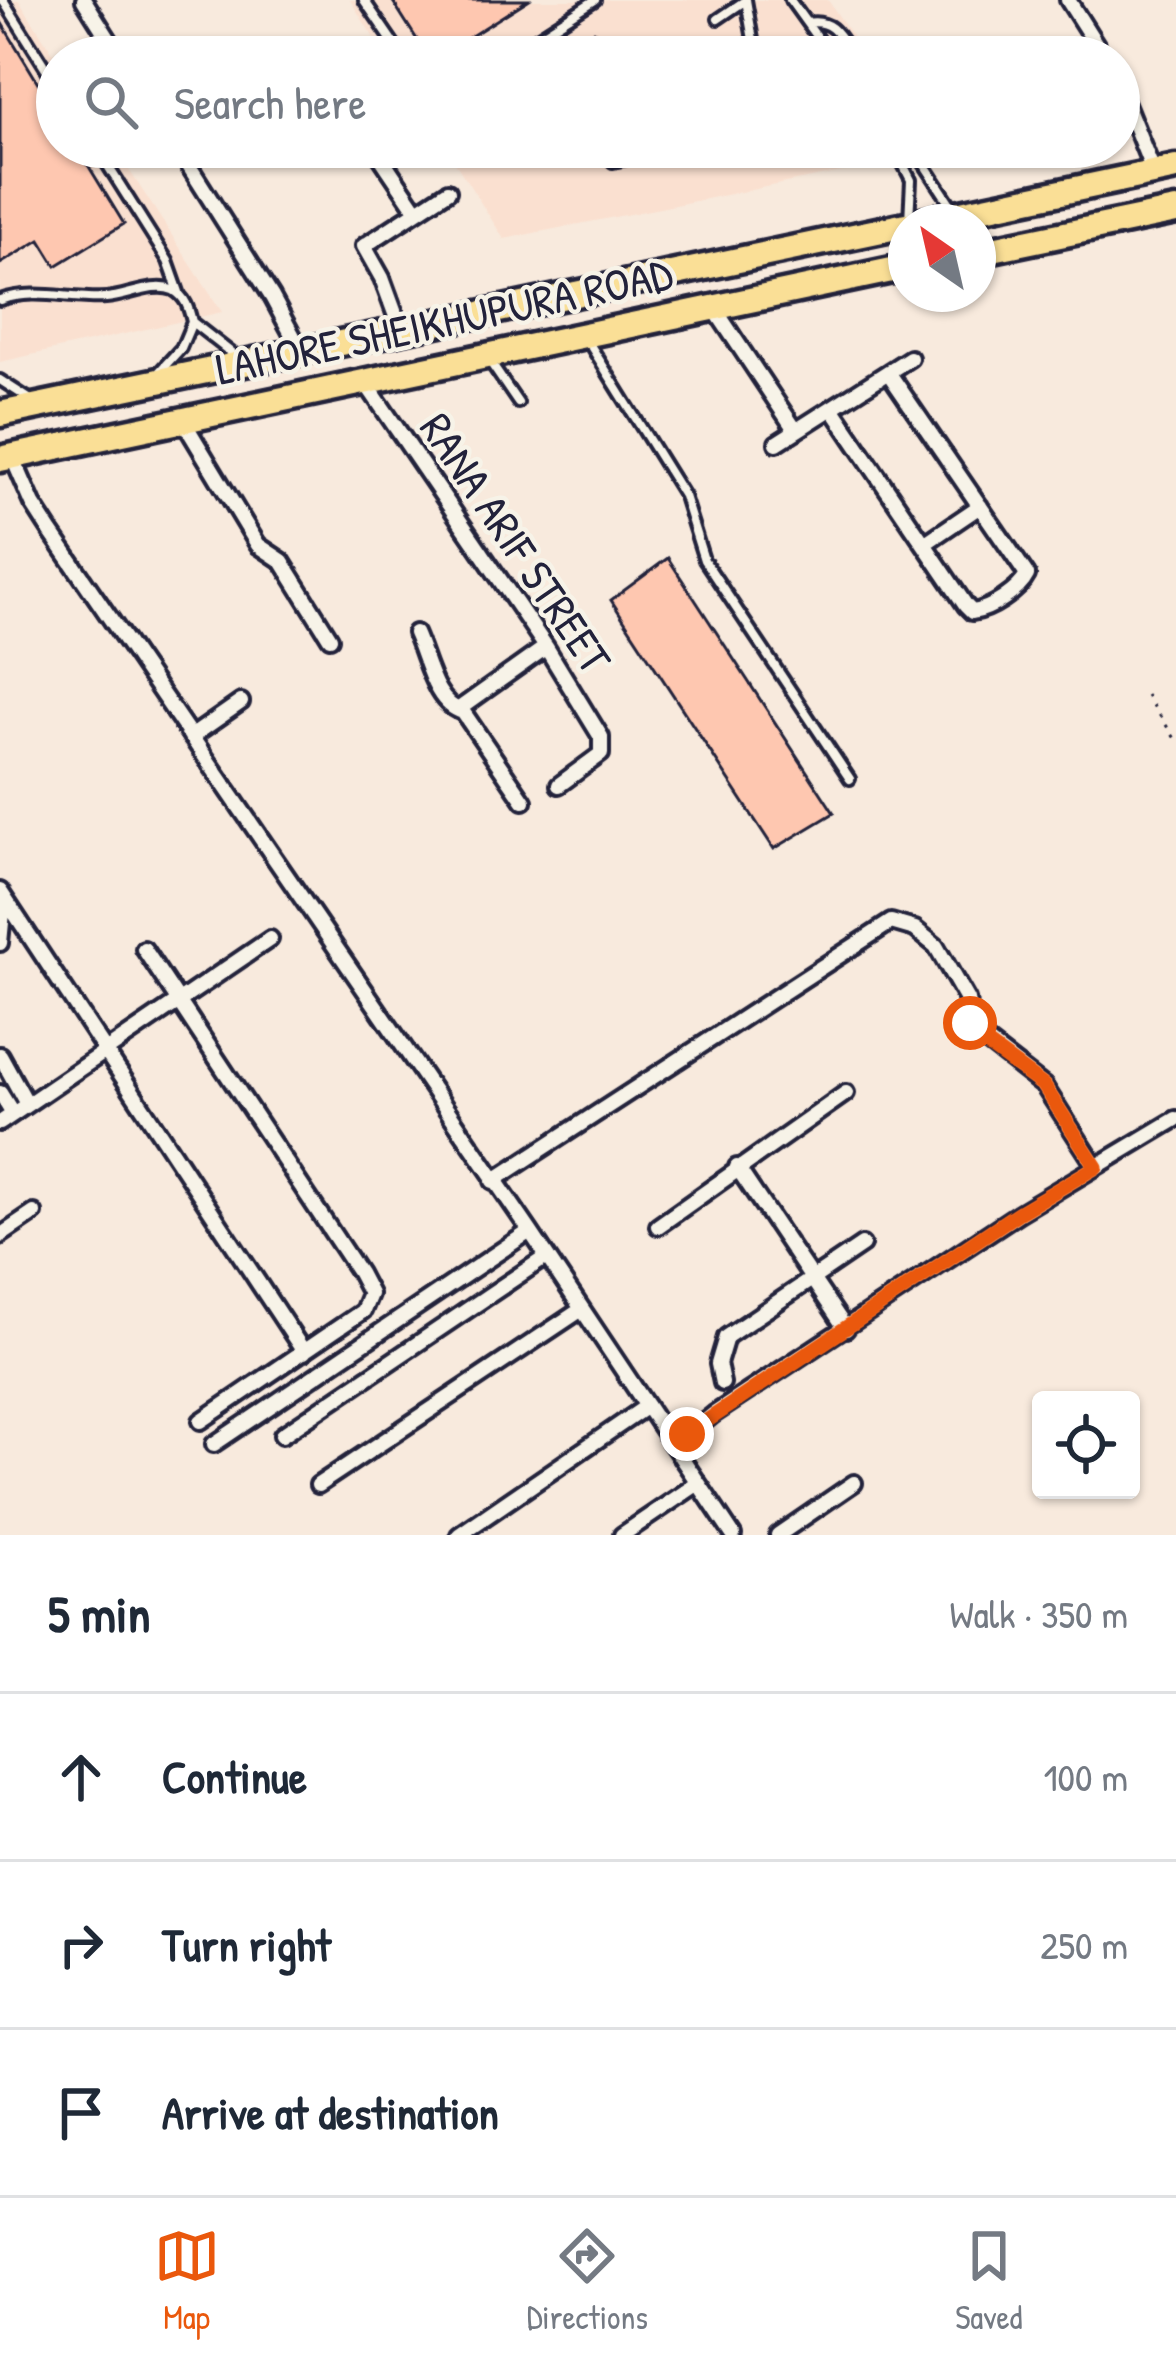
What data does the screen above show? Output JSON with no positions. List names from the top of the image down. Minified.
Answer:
{"streets":{"highway":["LAHORE SHEIKHUPURA ROAD"],"street":["RANA ARIF STREET"]},"crossings":[["LAHORE SHEIKHUPURA ROAD","RANA ARIF STREET"]],"north":"top left","page":{"search":"Search here","heading":["5 min","Walk · 350 m"],"list":[["Continue","100 m"],["Turn right","250 m"],"Arrive at destination"],"nav":["Map","Directions","Saved"]}}
